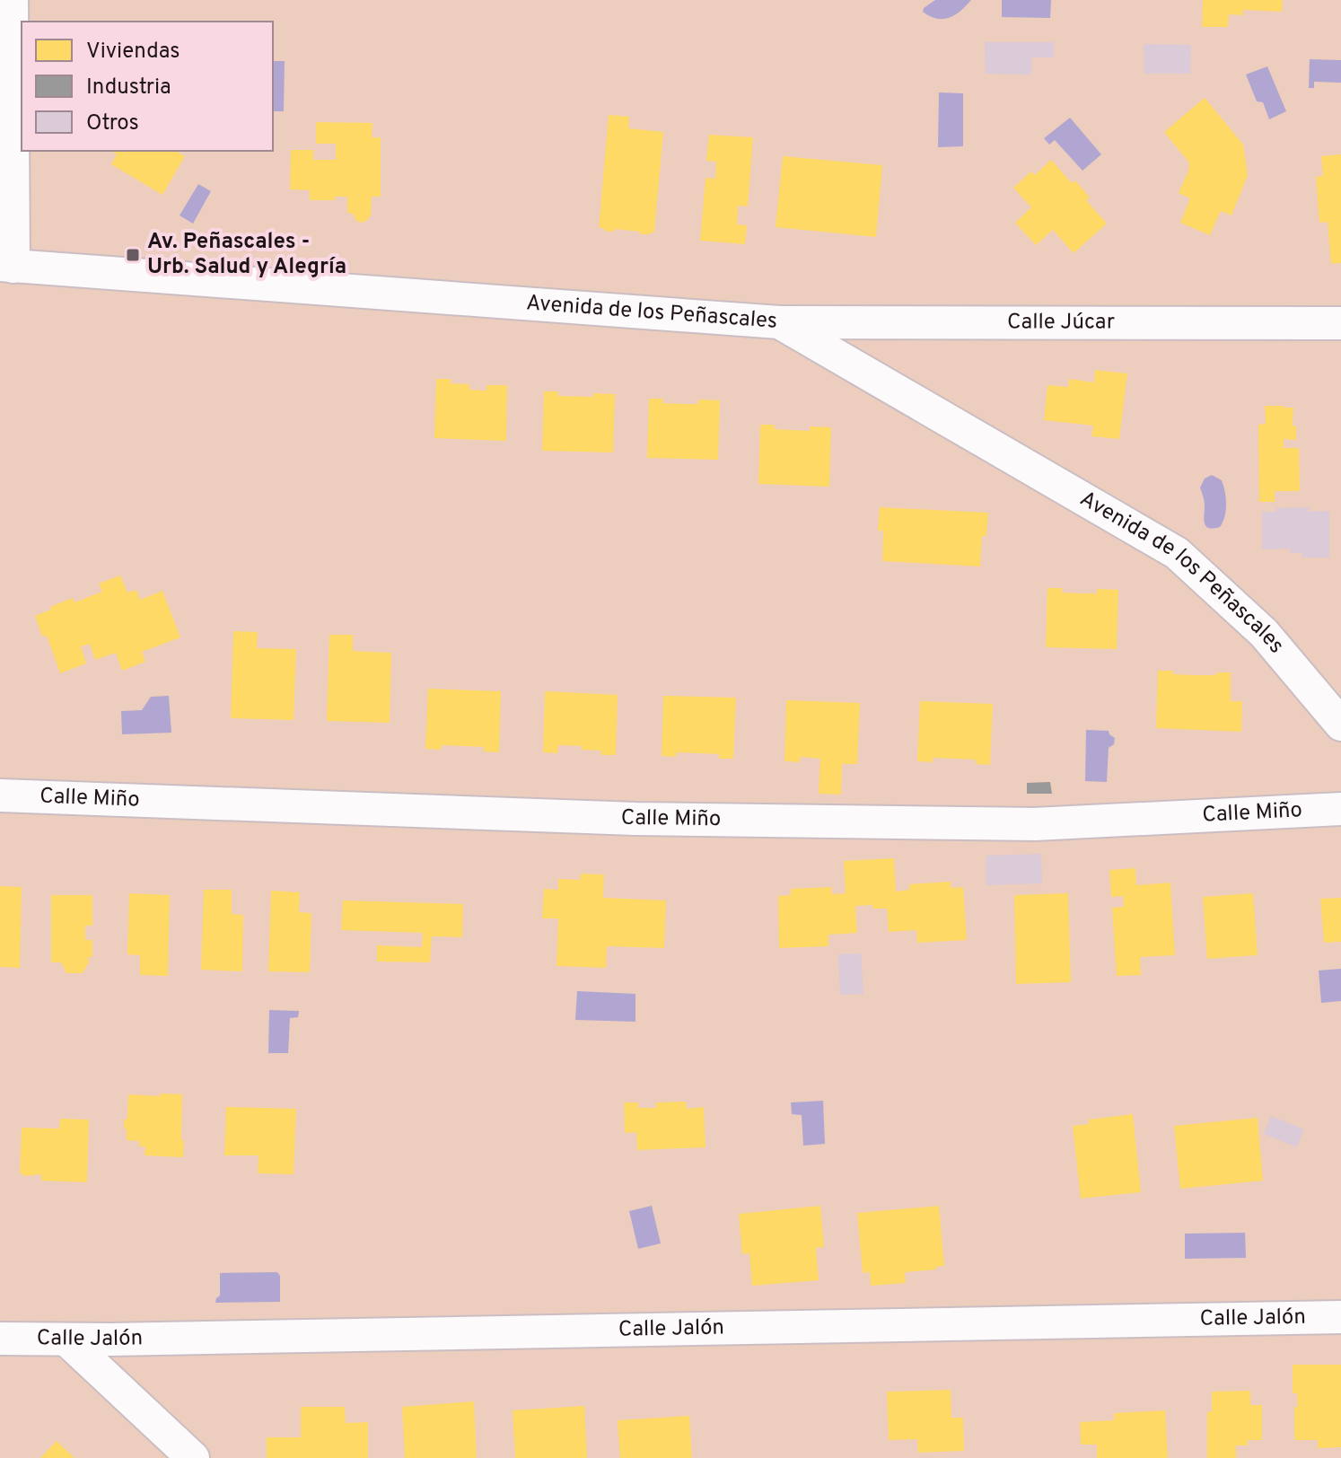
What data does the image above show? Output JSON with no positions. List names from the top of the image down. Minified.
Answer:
{"streets":{"street":["Avenida de los Peñascales","Calle Júcar","Calle Miño","Calle Jalón"]},"crossings":[["Avenida de los Peñascales","Calle Júcar"]],"places":{"transit":["Av. Peñascales - Urb. Salud y Alegría"]},"legend":["Viviendas","Industria","Otros"]}
